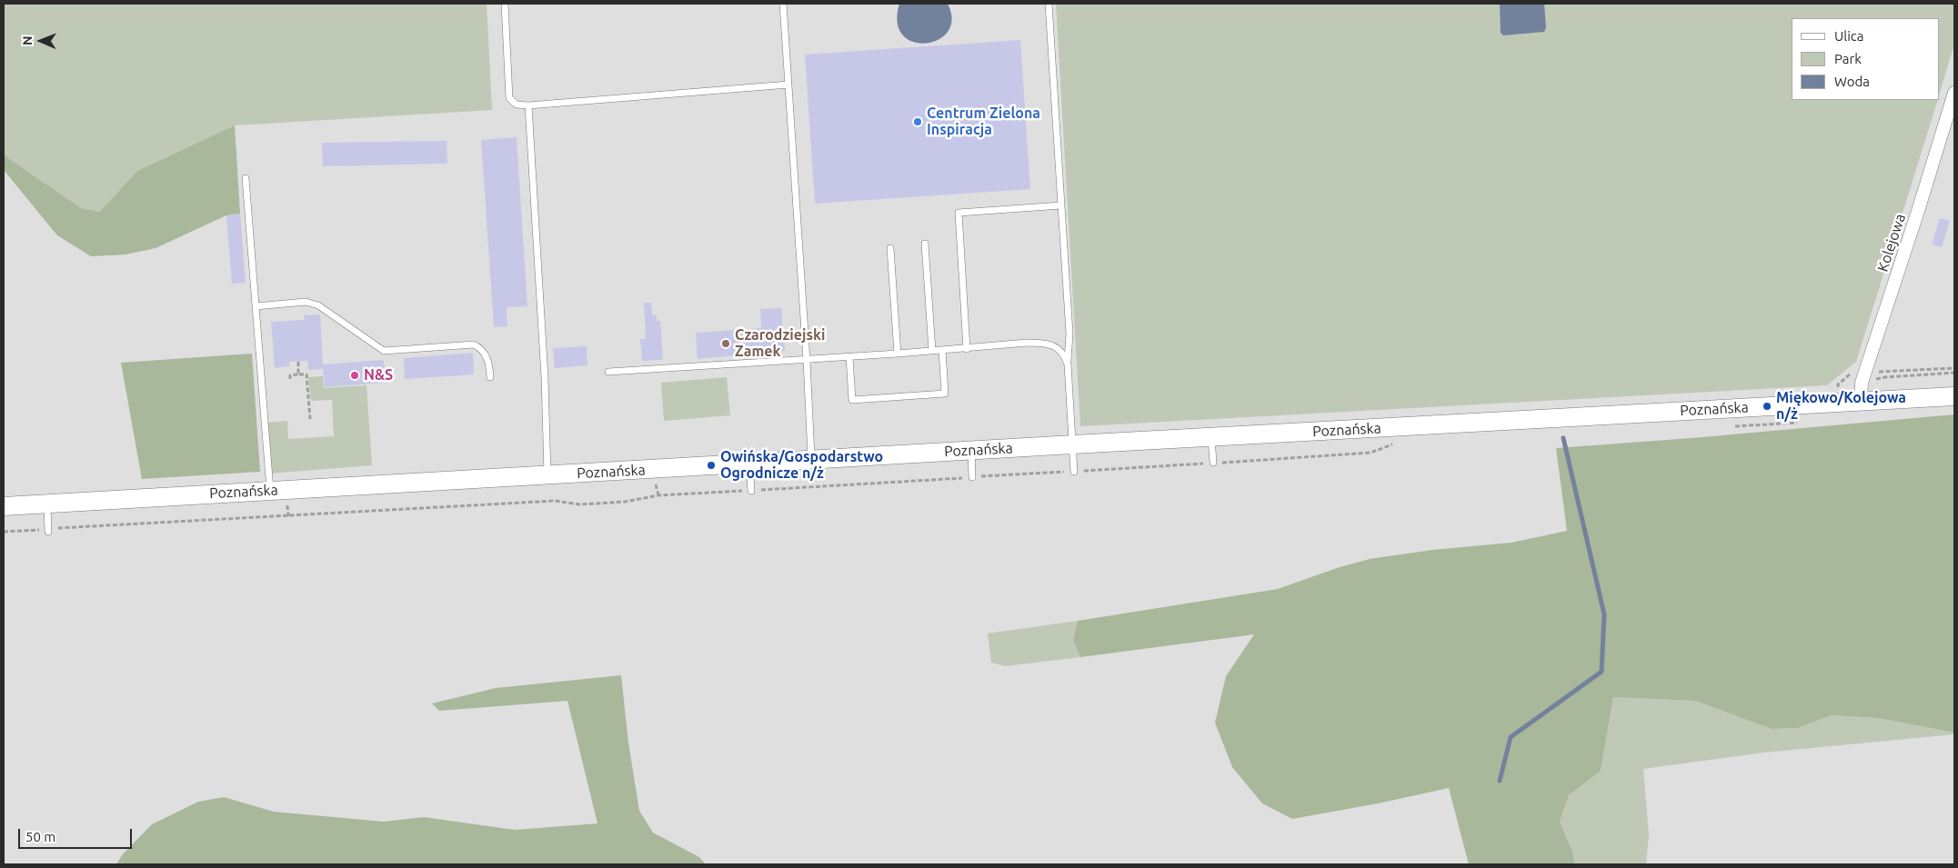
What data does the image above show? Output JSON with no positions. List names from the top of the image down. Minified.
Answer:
{"streets":{"main road":["Poznańska"],"street":["Kolejowa"]},"crossings":[["Kolejowa","Poznańska"]],"places":["Centrum Zielona Inspiracja","Czarodziejski Zamek","N&S","Miękowo/Kolejowa n/ż","Owińska/Gospodarstwo Ogrodnicze n/ż"],"legend":["Ulica","Park","Woda"],"scale_bar":"50 m","north":"left"}
